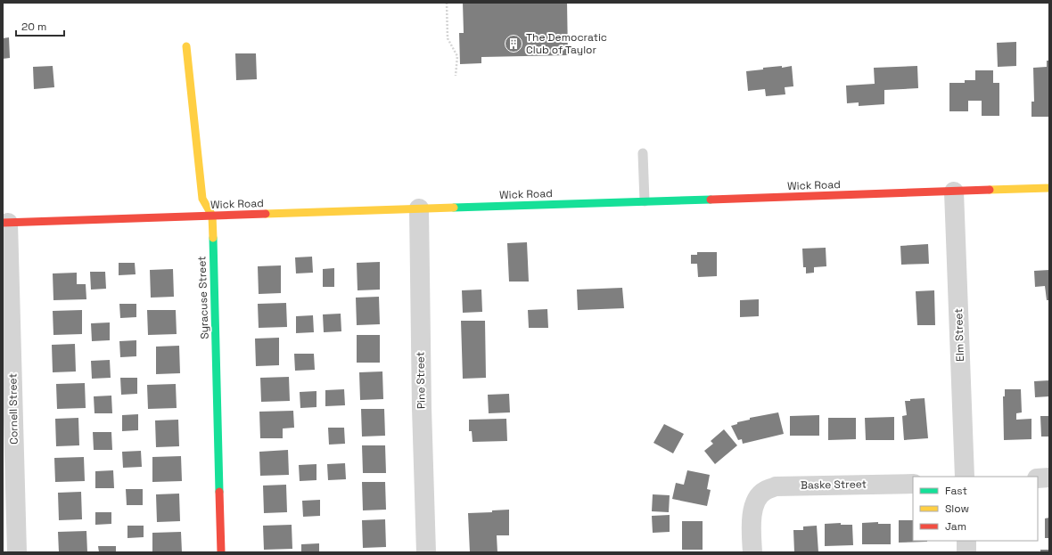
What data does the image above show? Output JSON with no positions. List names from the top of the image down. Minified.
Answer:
{"streets":{"street":["Wick Road","Syracuse Street","Elm Street","Pine Street","Cornell Street","Baske Street"]},"crossings":[["Wick Road","Syracuse Street"],["Wick Road","Elm Street"],["Wick Road","Pine Street"],["Wick Road","Cornell Street"]],"places":{"building":["The Democratic Club of Taylor"]},"legend":["Fast","Slow","Jam"],"scale_bar":"20 m"}
